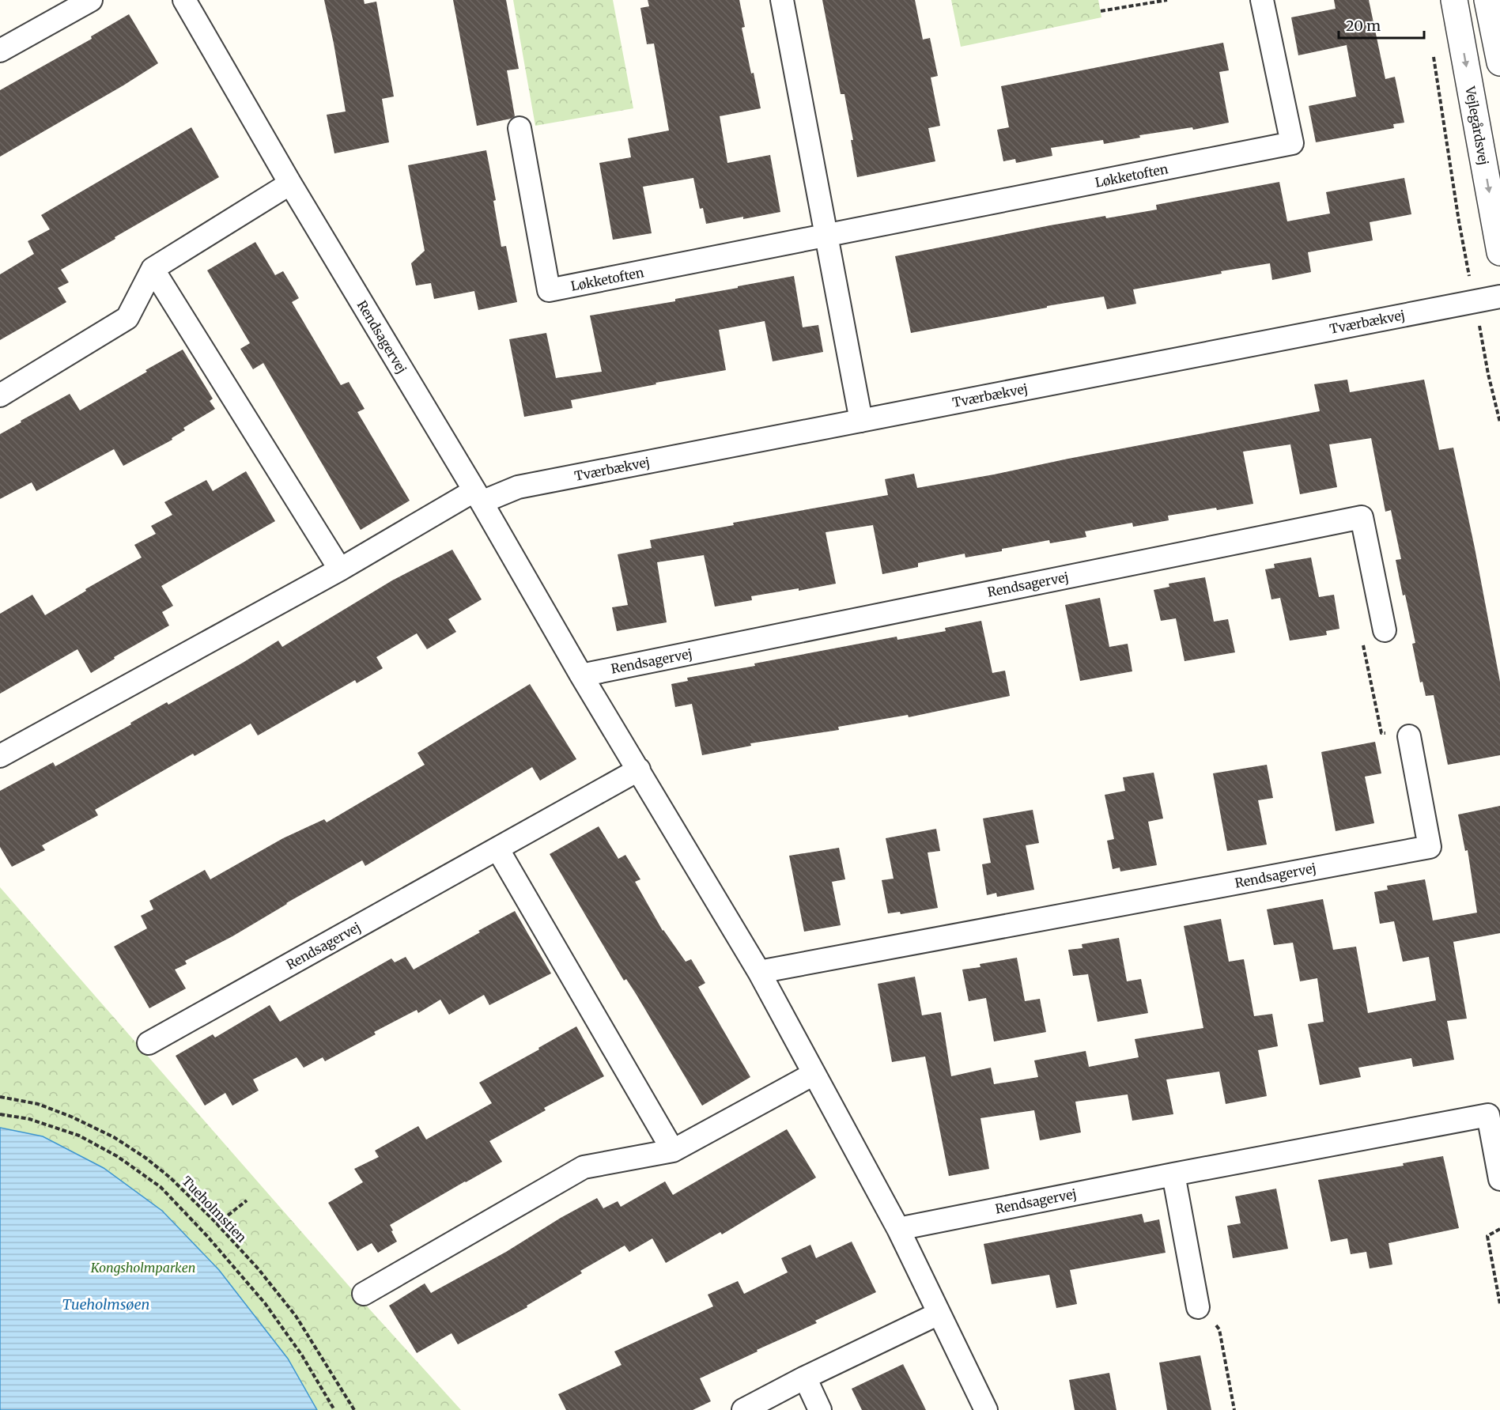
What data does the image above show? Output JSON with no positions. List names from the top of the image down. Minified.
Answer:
{"streets":{"street":["Vejlegårdsvej","Løkketoften","Tværbækvej","Rendsagervej"],"path":["Tueholmstien"]},"crossings":[["Tværbækvej","Rendsagervej"]],"one_way":["Vejlegårdsvej"],"water":["Tueholmsøen"],"parks":["Kongsholmparken"],"scale_bar":"20 m"}
